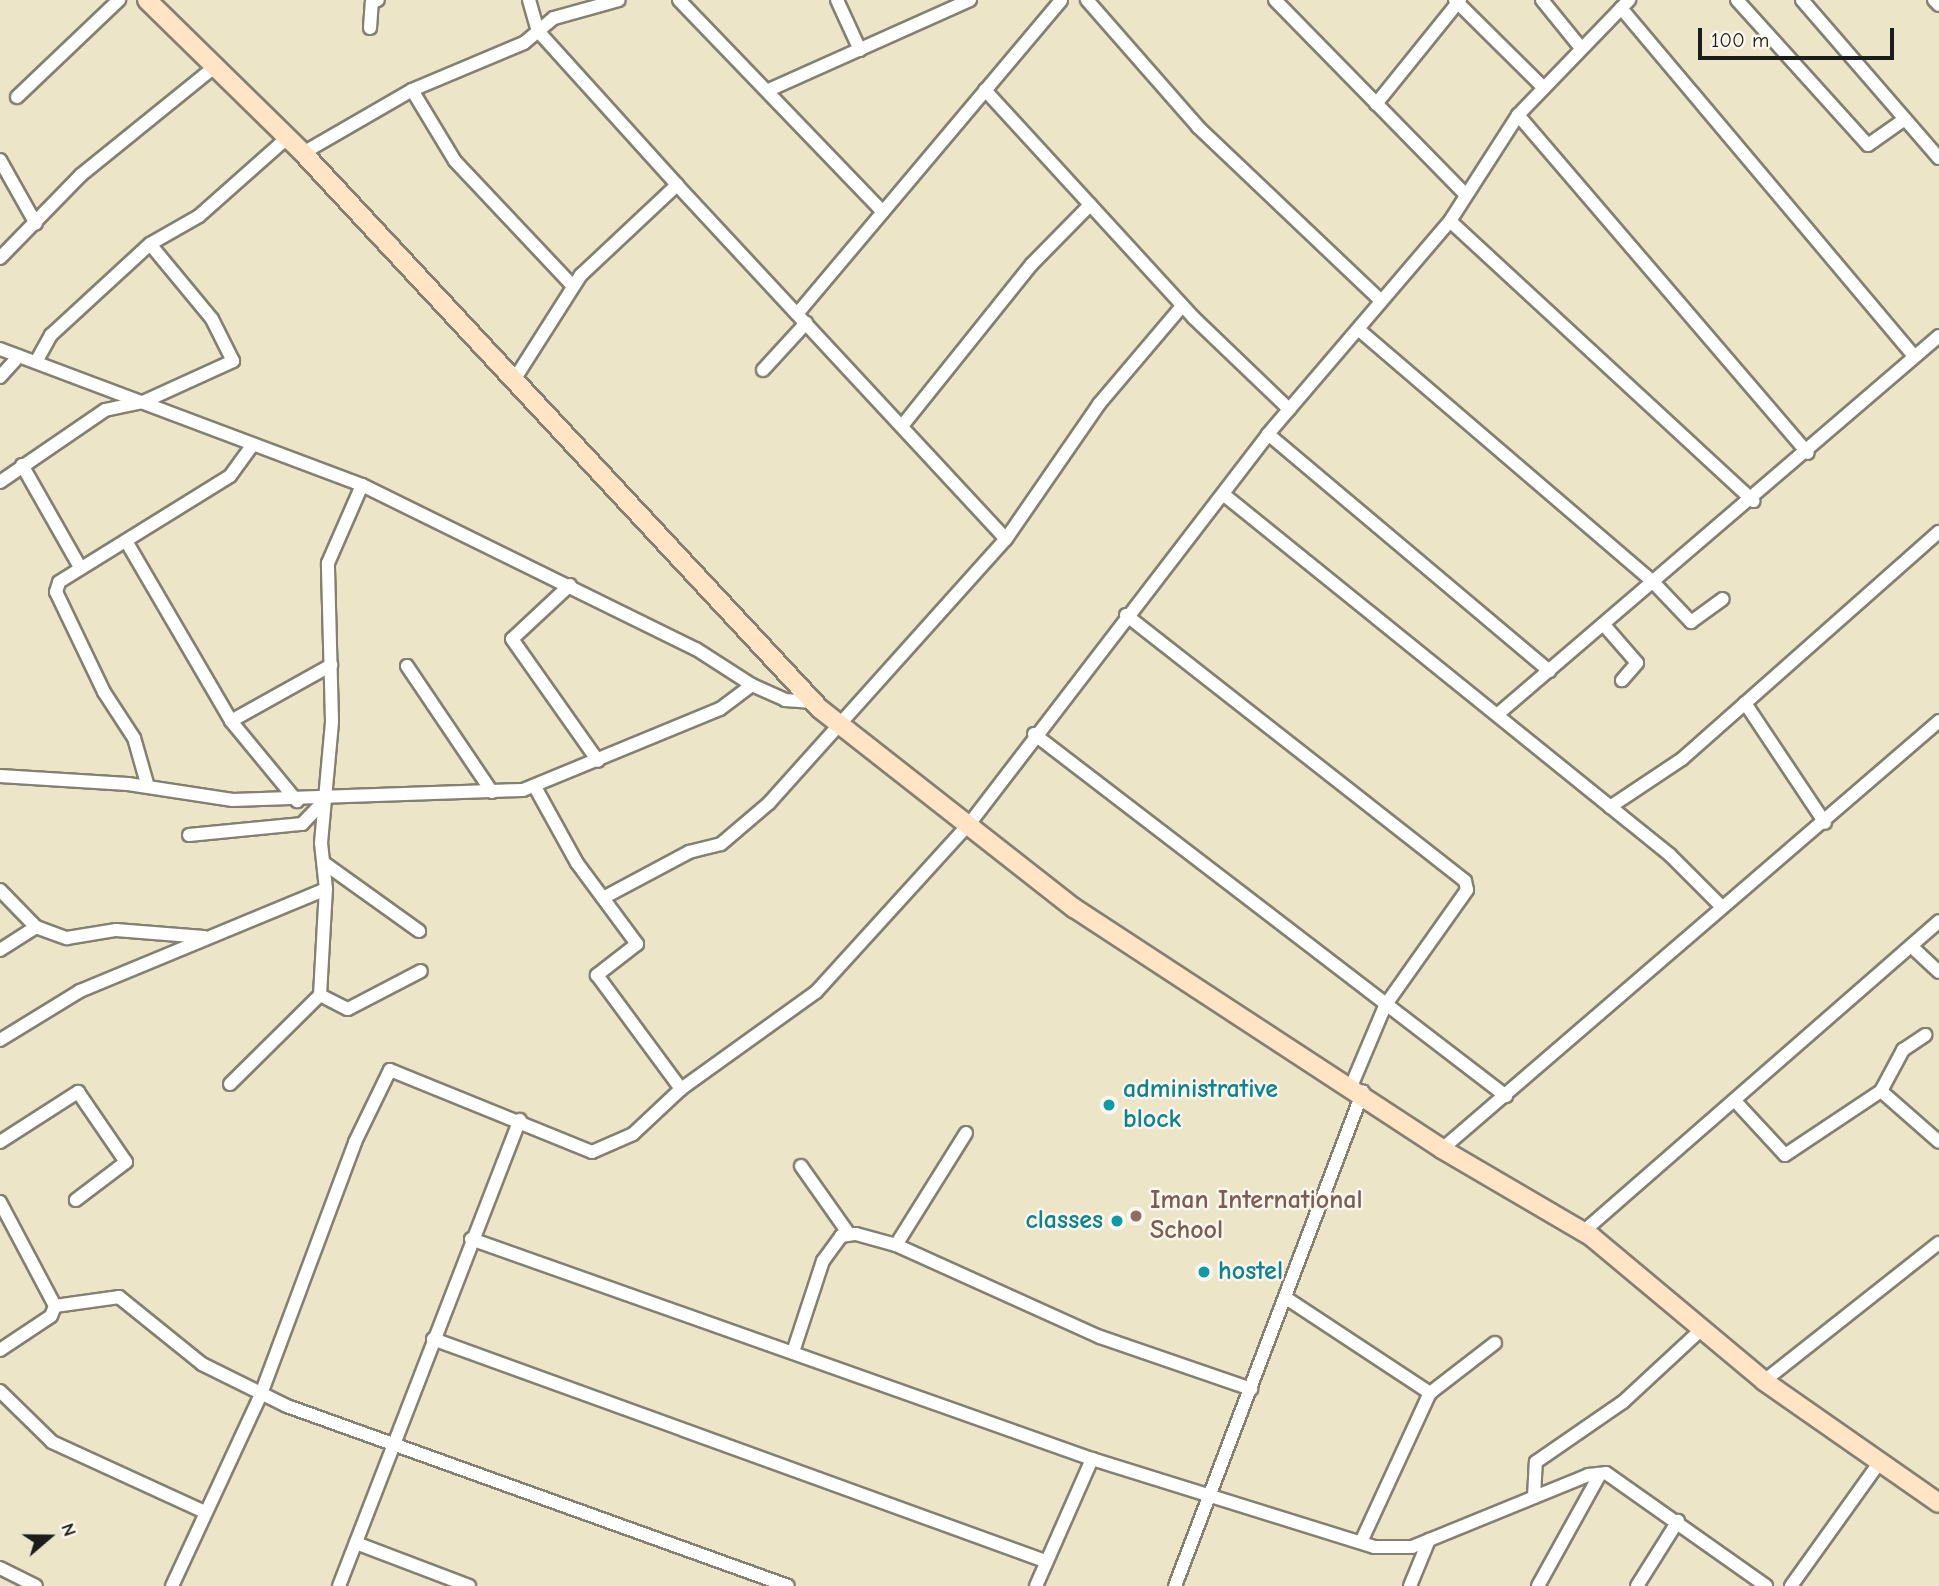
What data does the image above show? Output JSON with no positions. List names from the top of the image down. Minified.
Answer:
{"places":["administrative block","Iman International School","classes","hostel"],"scale_bar":"100 m","north":"right"}
